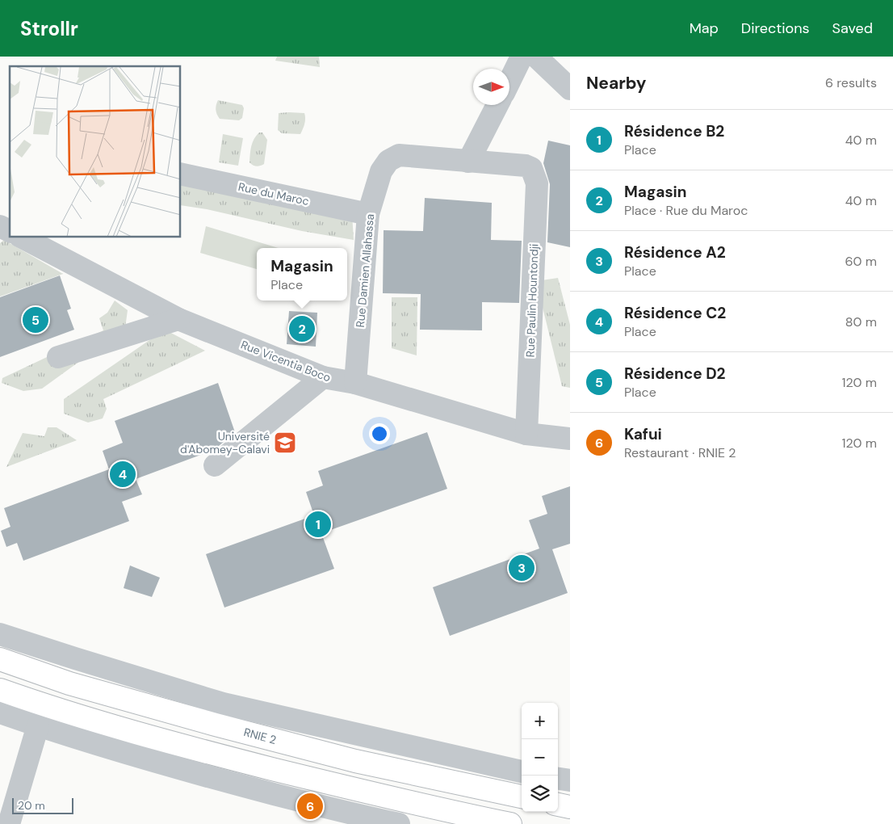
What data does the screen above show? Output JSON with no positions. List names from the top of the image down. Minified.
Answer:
{"streets":{"highway":["RNIE 2"],"street":["Rue du Maroc","Rue Damien Allahassa","Rue Paulin Hountondji","Rue Vicentia Boco"]},"crossings":[["Rue du Maroc","Rue Damien Allahassa"],["Rue Damien Allahassa","Rue Paulin Hountondji"],["Rue Damien Allahassa","Rue Vicentia Boco"],["Rue Paulin Hountondji","Rue Vicentia Boco"]],"places":{"school or university":["Université d'Abomey-Calavi"]},"scale_bar":"20 m","north":"right","page":{"header":"Strollr","nav":["Map","Directions","Saved"],"heading":["Nearby","6 results"],"list":[{"mark":"1","name":"Résidence B2","note":"Place","value":"40 m"},{"mark":"2","name":"Magasin","note":"Place · Rue du Maroc","value":"40 m"},{"mark":"3","name":"Résidence A2","note":"Place","value":"60 m"},{"mark":"4","name":"Résidence C2","note":"Place","value":"80 m"},{"mark":"5","name":"Résidence D2","note":"Place","value":"120 m"},{"mark":"6","name":"Kafui","note":"Restaurant · RNIE 2","value":"120 m"}],"popup":["Magasin","Place"],"pins":["5","2","4","1","3","6"],"map_buttons":["+","−"],"scale":"20 m"}}
